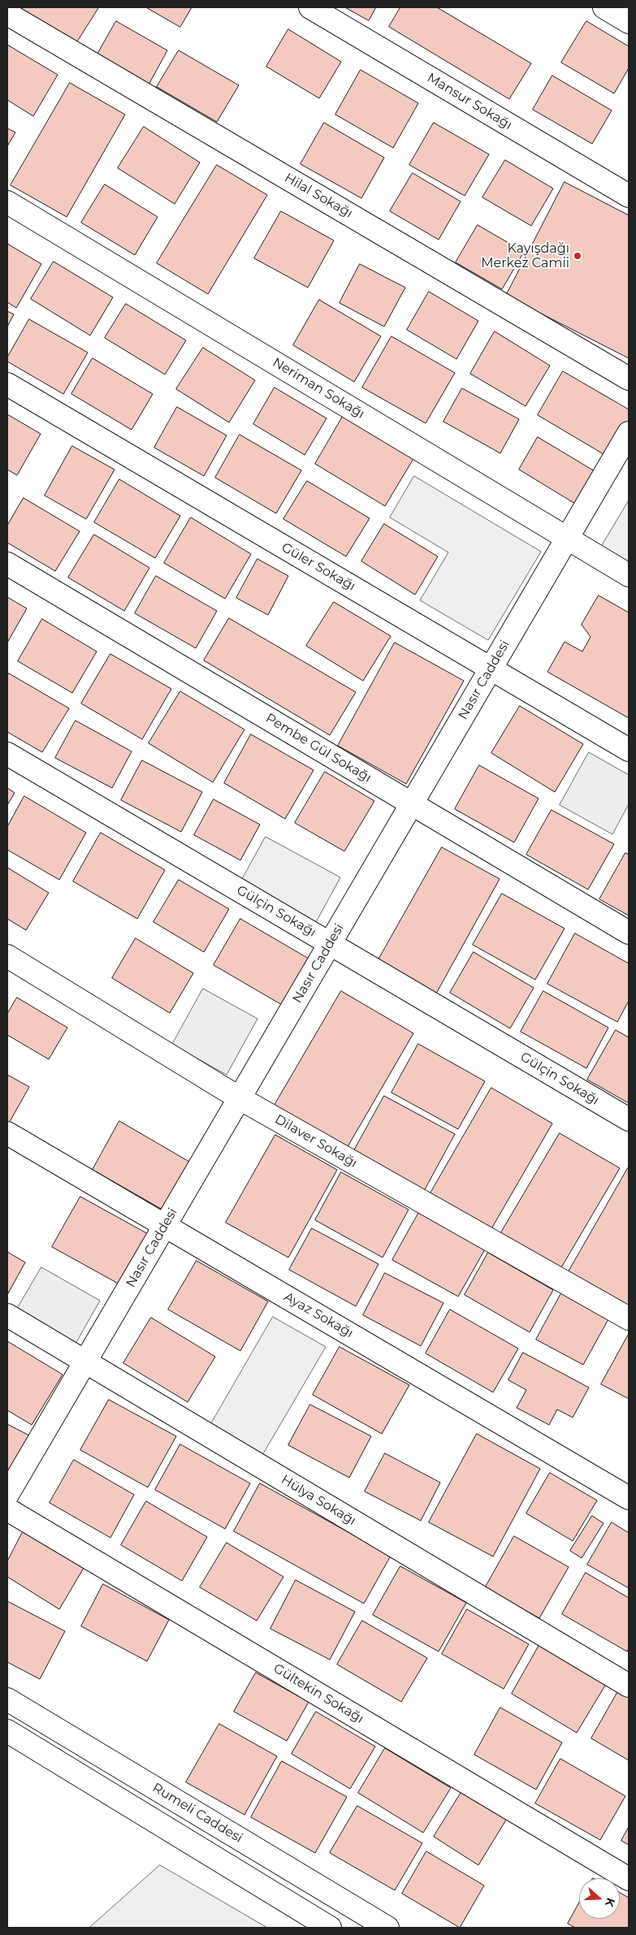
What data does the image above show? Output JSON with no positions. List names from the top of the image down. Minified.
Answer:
{"streets":{"street":["Mansur Sokağı","Hilal Sokağı","Neriman Sokağı","Güler Sokağı","Nasır Caddesi","Pembe Gül Sokağı","Gülçin Sokağı","Dilaver Sokağı","Ayaz Sokağı","Hülya Sokağı","Gültekin Sokağı","Rumeli Caddesi"]},"crossings":[["Neriman Sokağı","Nasır Caddesi"],["Güler Sokağı","Nasır Caddesi"],["Nasır Caddesi","Pembe Gül Sokağı"],["Nasır Caddesi","Gülçin Sokağı"],["Nasır Caddesi","Dilaver Sokağı"],["Nasır Caddesi","Ayaz Sokağı"],["Nasır Caddesi","Hülya Sokağı"]],"places":["Kayışdağı Merkez Camii"],"north":"right"}
